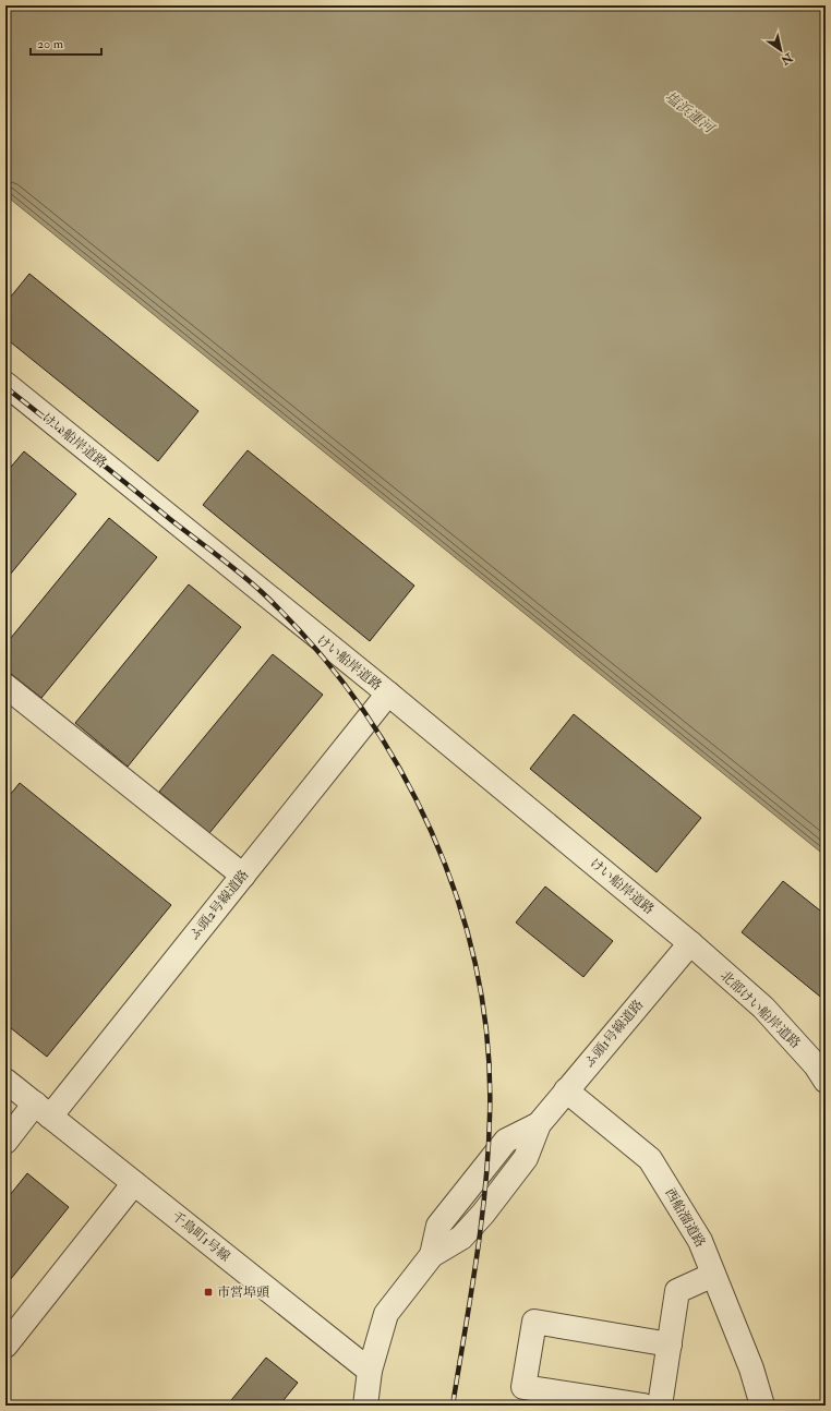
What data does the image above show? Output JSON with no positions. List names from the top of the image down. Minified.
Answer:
{"streets":{"street":["けい船岸道路","ふ頭2号線道路","北部けい船岸道路","ふ頭1号線道路","西船溜道路","千鳥町1号線"]},"crossings":[["けい船岸道路","ふ頭2号線道路"],["けい船岸道路","北部けい船岸道路"],["けい船岸道路","ふ頭1号線道路"],["ふ頭2号線道路","千鳥町1号線"],["北部けい船岸道路","ふ頭1号線道路"],["ふ頭1号線道路","西船溜道路"],["ふ頭1号線道路","千鳥町1号線"]],"water":["塩浜運河"],"places":{"transit":["市営埠頭"]},"scale_bar":"20 m","north":"bottom right"}
